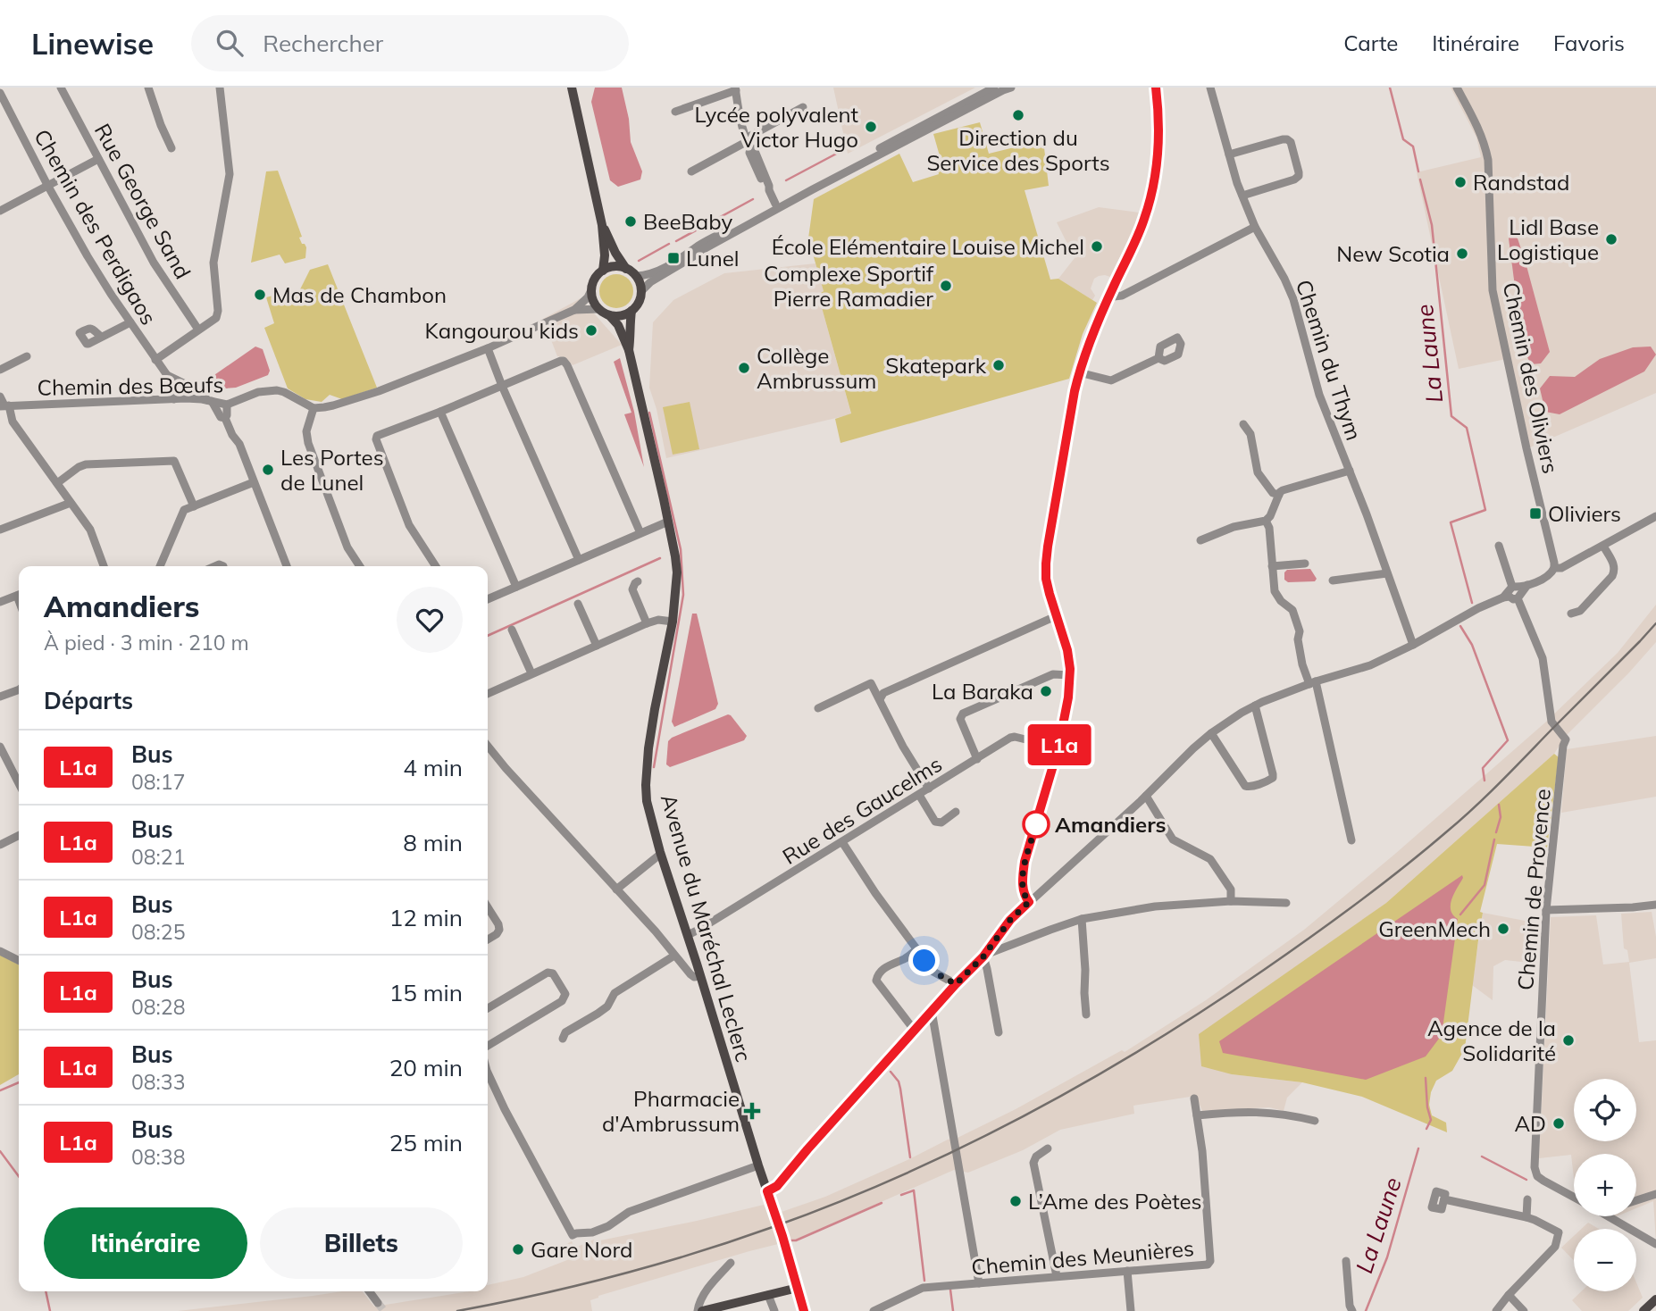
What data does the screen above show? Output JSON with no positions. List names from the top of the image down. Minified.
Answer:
{"streets":{"main road":["Avenue du Maréchal Leclerc"],"street":["Rue George Sand","Chemin des Perdigaos","Chemin du Thym","Chemin des Oliviers","Chemin des Bœufs","Rue des Gaucelms","Chemin de Provence","Chemin des Meunières"]},"crossings":[["Chemin des Perdigaos","Chemin des Bœufs"],["Rue des Gaucelms","Avenue du Maréchal Leclerc"]],"water":["La Laune"],"places":{"other":["Direction du Service des Sports","Lycée polyvalent Victor Hugo","Randstad","BeeBaby","Lidl Base Logistique","École Elémentaire Louise Michel","New Scotia","Complexe Sportif Pierre Ramadier","Mas de Chambon","Kangourou kids","Skatepark","Collège Ambrussum","Les Portes de Lunel","La Baraka","Amandiers","GreenMech","Agence de la Solidarité","AD","L’Ame des Poètes","Gare Nord"],"transit":["Lunel","Oliviers"],"health":["Pharmacie d'Ambrussum"]},"lines":["bus line L1a"],"page":{"header":"Linewise","search":"Rechercher","nav":["Carte","Itinéraire","Favoris"],"on_map":"L1a","heading":[["Amandiers","À pied · 3 min · 210 m"],"Départs"],"list":[{"mark":"L1a","name":"Bus","note":"08:17","value":"4 min"},{"mark":"L1a","name":"Bus","note":"08:21","value":"8 min"},{"mark":"L1a","name":"Bus","note":"08:25","value":"12 min"},{"mark":"L1a","name":"Bus","note":"08:28","value":"15 min"},{"mark":"L1a","name":"Bus","note":"08:33","value":"20 min"},{"mark":"L1a","name":"Bus","note":"08:38","value":"25 min"}],"map_buttons":["+","−"],"buttons":["Itinéraire","Billets"]}}
